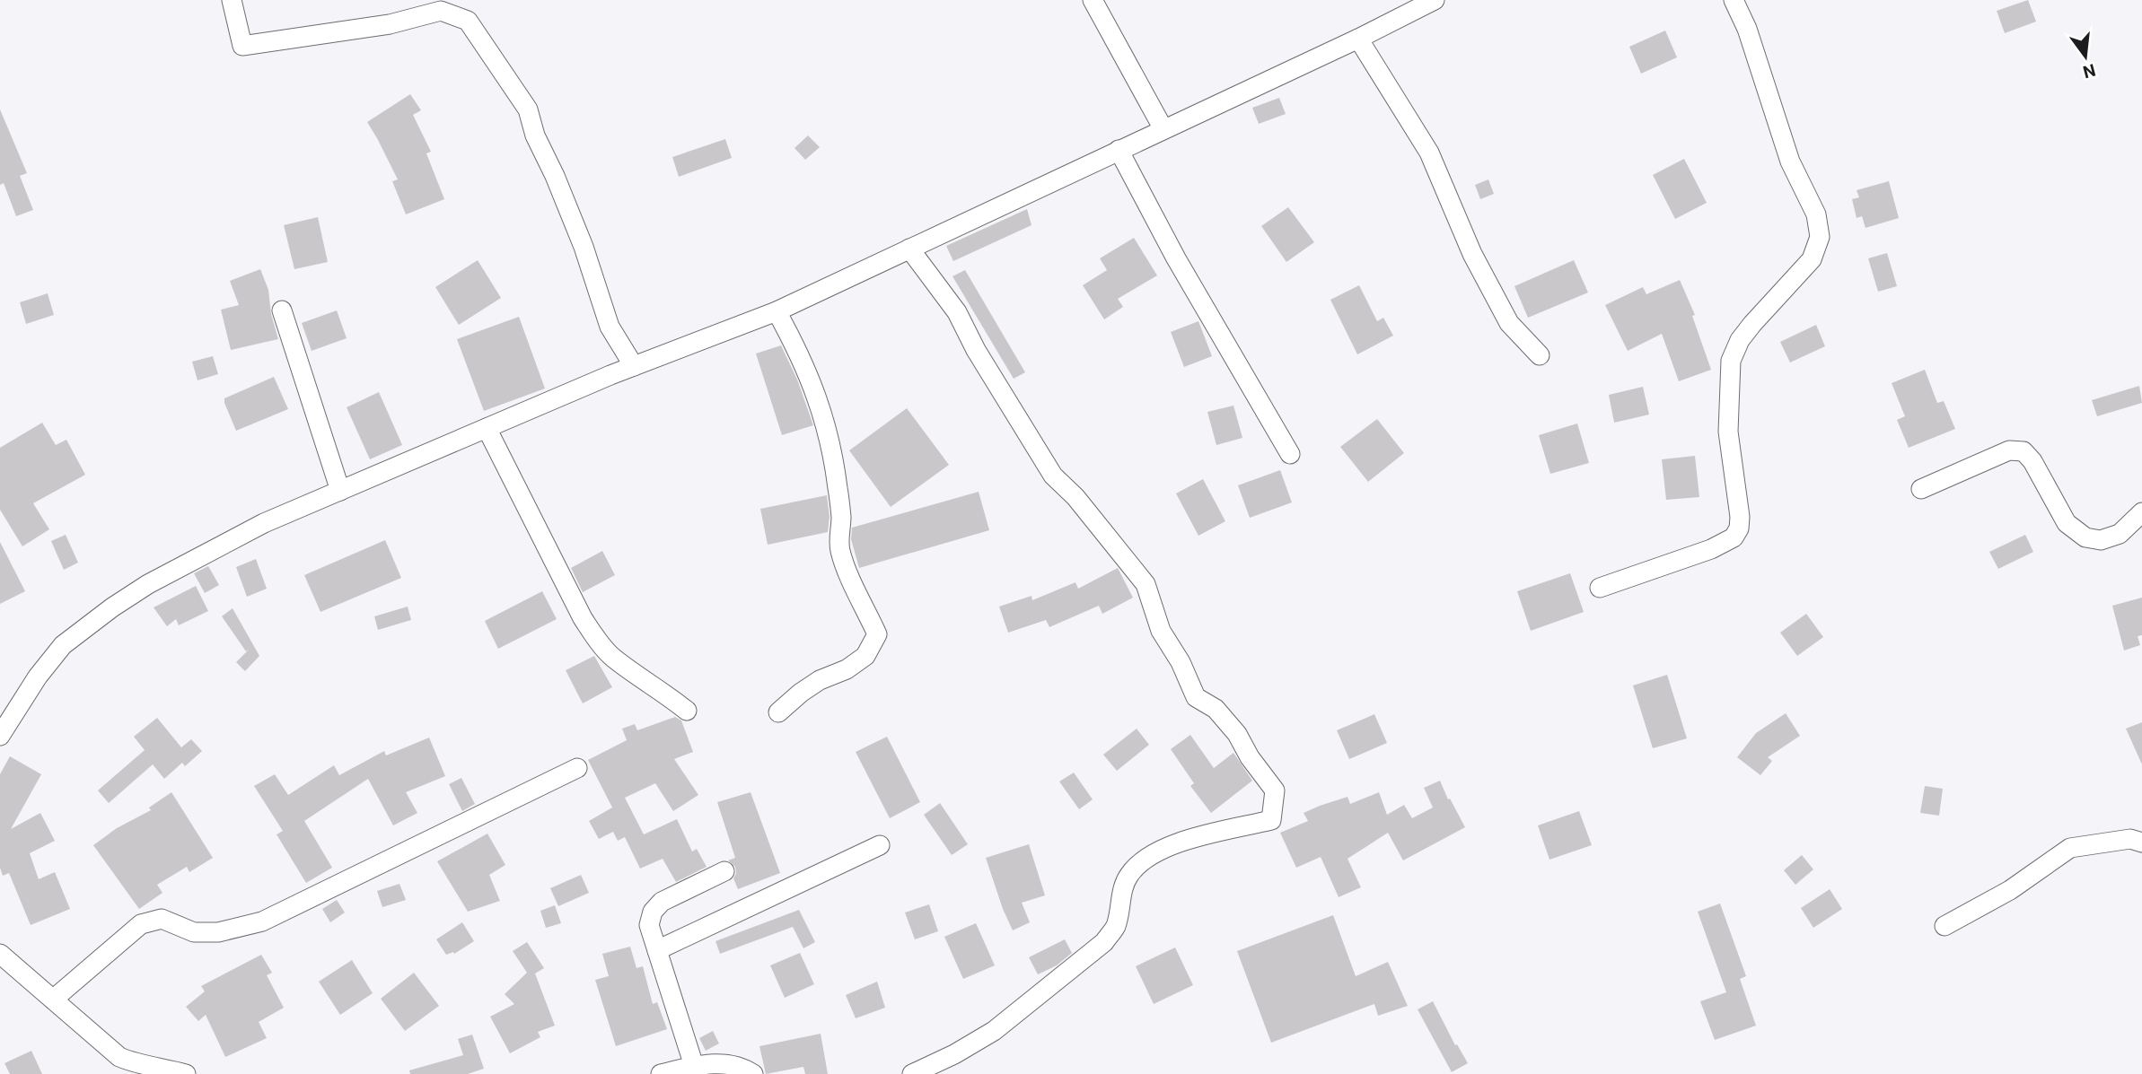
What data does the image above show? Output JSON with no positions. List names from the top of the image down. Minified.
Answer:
{"north":"bottom"}
